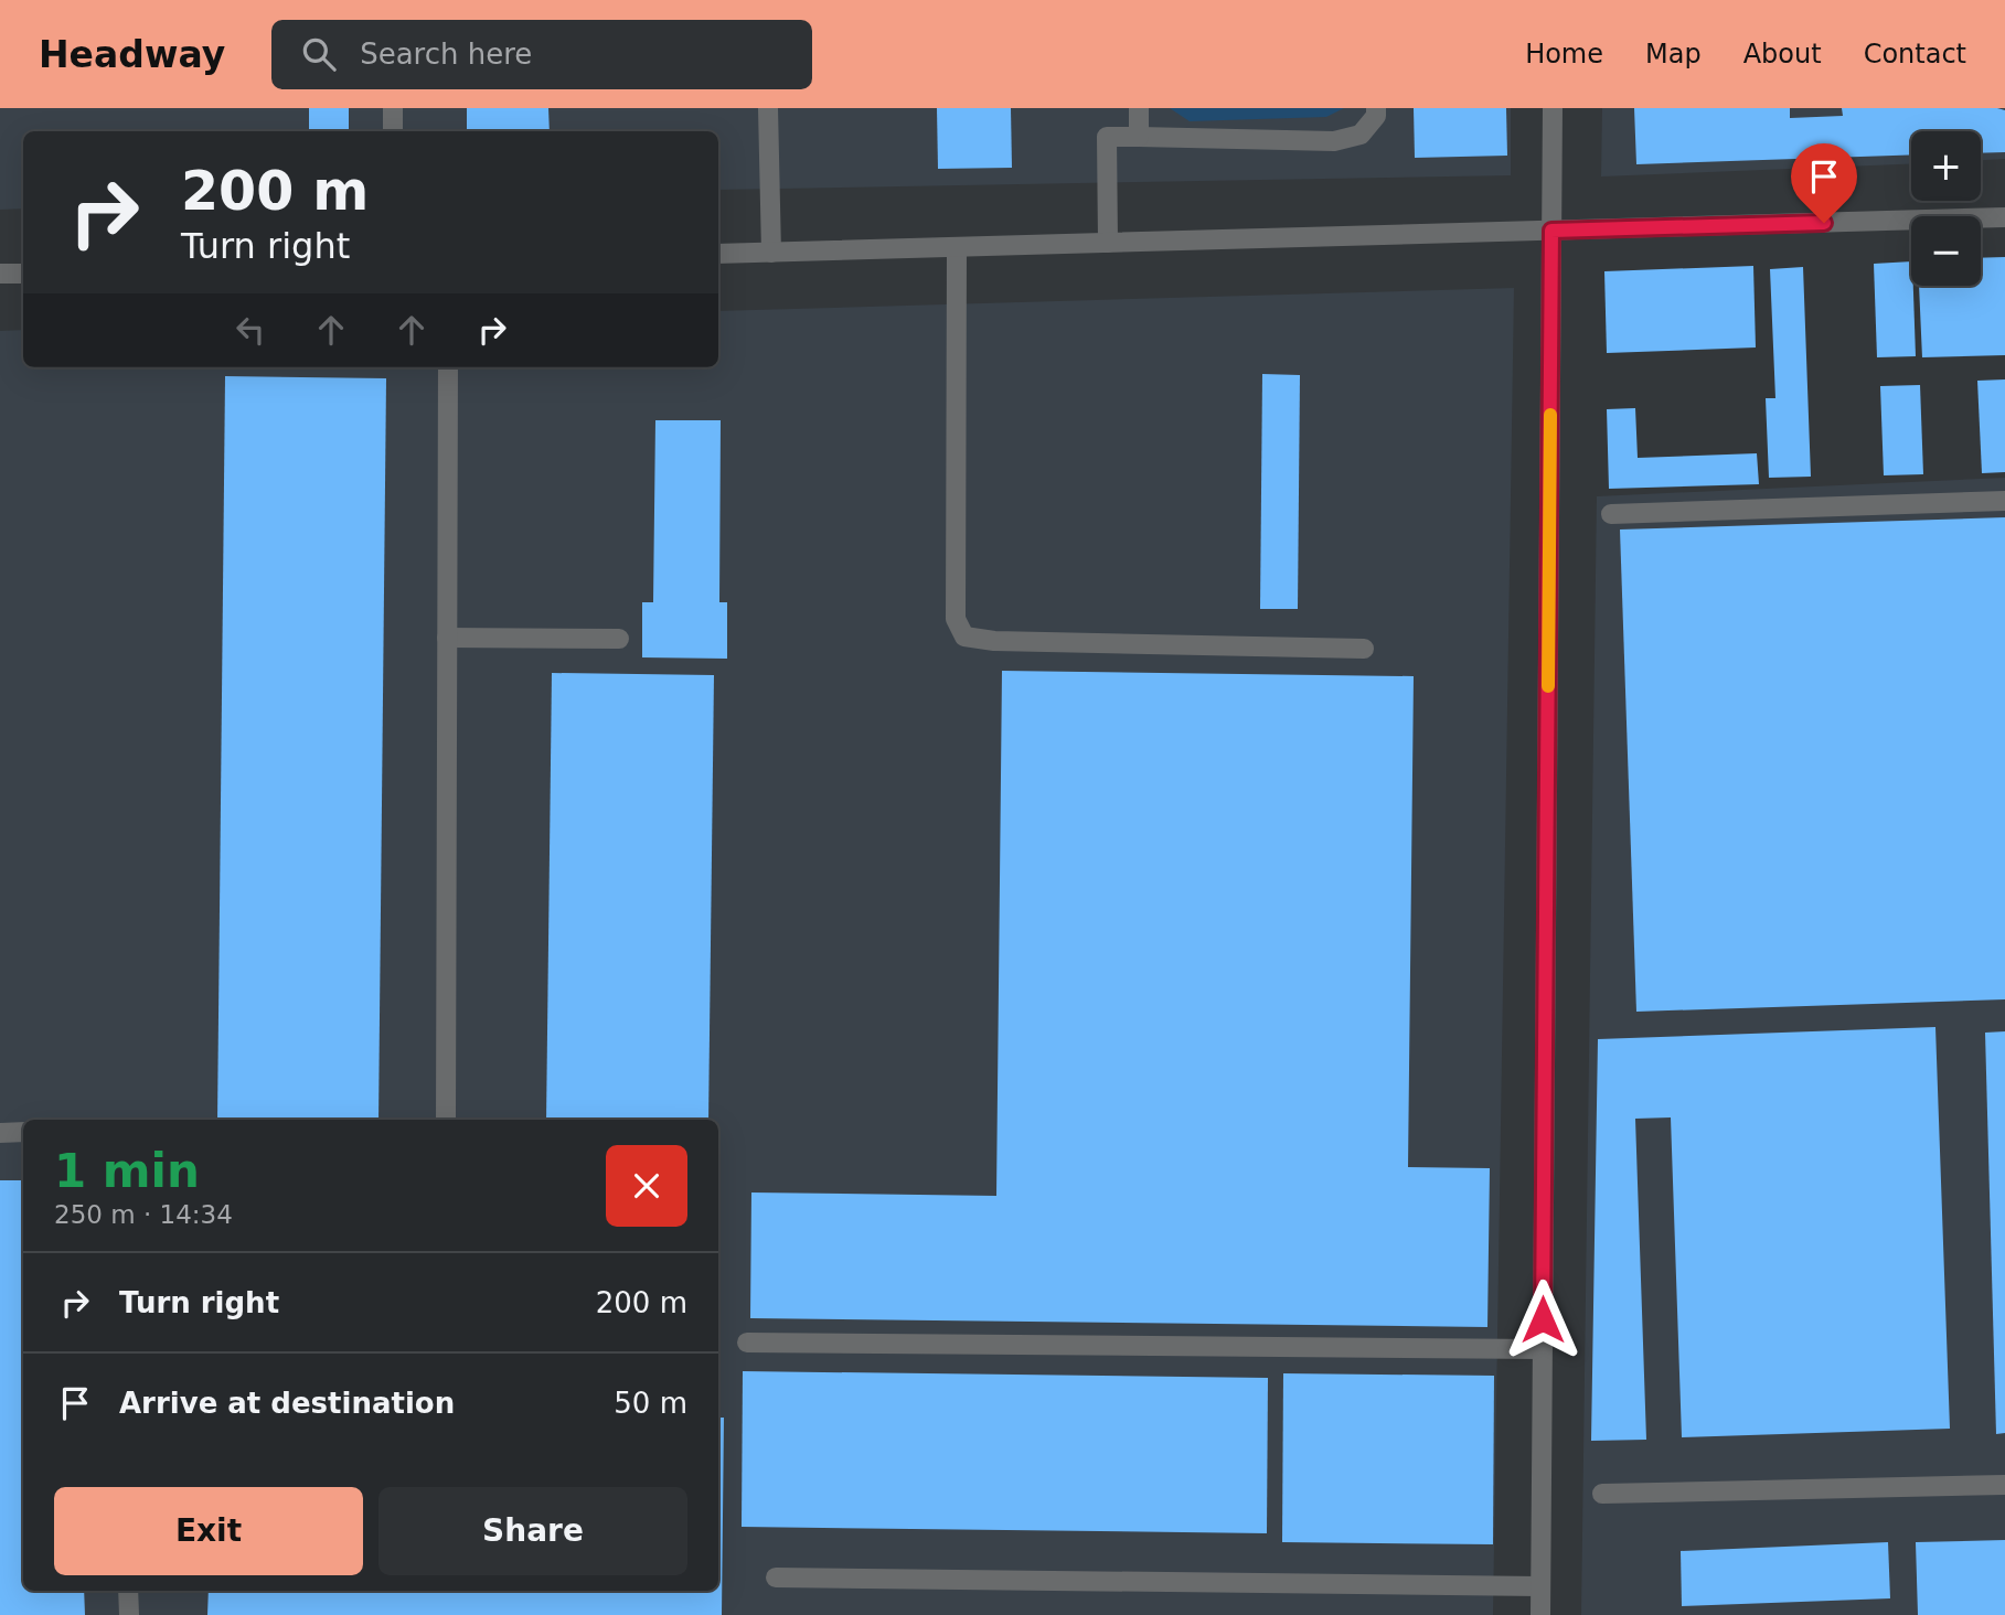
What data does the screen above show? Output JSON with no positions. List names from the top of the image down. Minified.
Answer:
{"page":{"header":"Headway","search":"Search here","nav":["Home","Map","About","Contact"],"map_buttons":["+","−"],"turn":["200 m","Turn right"],"heading":["1 min","250 m · 14:34"],"list":[{"name":"Turn right","value":"200 m"},{"name":"Arrive at destination","value":"50 m"}],"buttons":["Exit","Share"]}}
